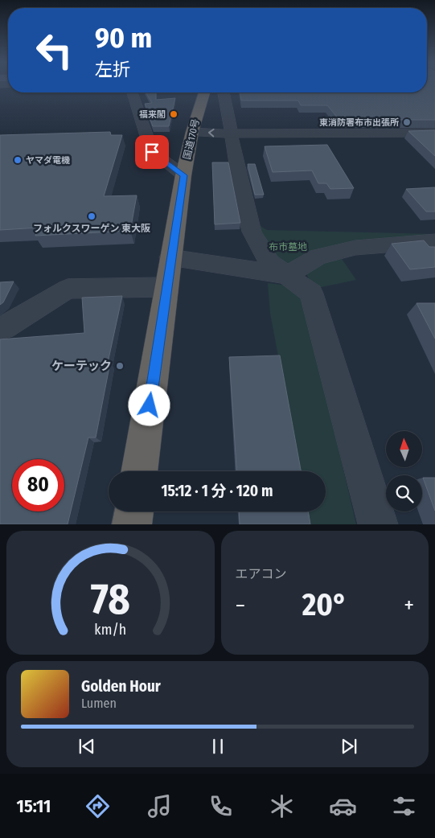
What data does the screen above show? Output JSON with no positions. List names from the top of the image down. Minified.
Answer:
{"streets":{"highway":["国道170号"]},"parks":["布市墓地"],"places":["福来閣","東消防署布市出張所","ヤマダ電機","フォルクスワーゲン 東大阪","ケーテック"],"north":"top","page":{"turn":["90 m","左折"],"limit":"80","trip":"15:12 · 1 分 · 120 m","tile":"エアコン","heat":["−","20°","+"],"song":["Golden Hour","Lumen"],"tabs":"15:11","gauge":["78","km/h"]}}
